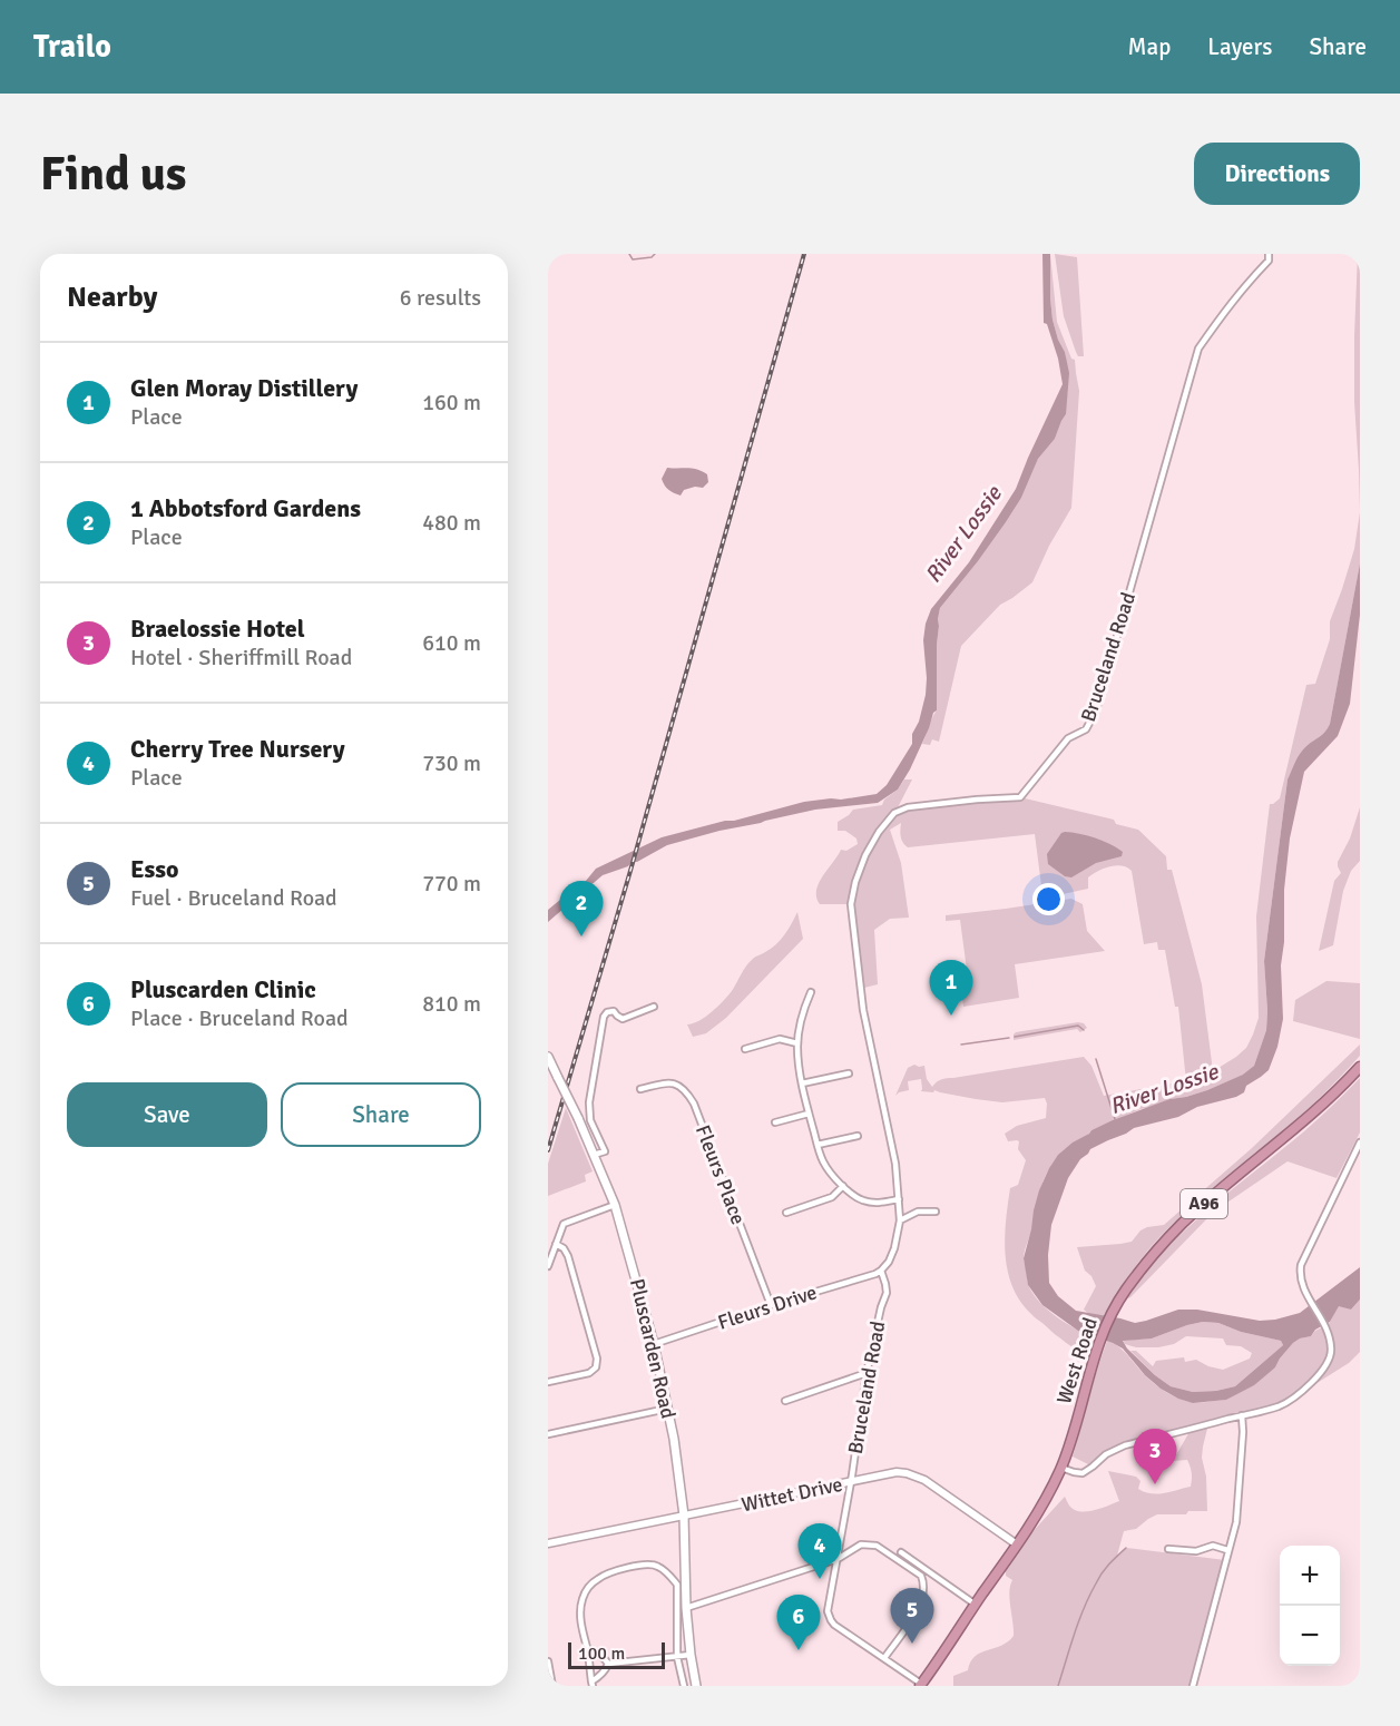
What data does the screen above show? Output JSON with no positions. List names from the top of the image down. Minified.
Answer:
{"streets":{"highway":["A96","West Road"],"main road":["Pluscarden Road"],"street":["Bruceland Road","Fleurs Place","Fleurs Drive","Wittet Drive"]},"crossings":[["Bruceland Road","Fleurs Drive"],["Bruceland Road","West Road"],["Bruceland Road","Wittet Drive"],["Fleurs Place","Fleurs Drive"],["Fleurs Drive","Pluscarden Road"],["Pluscarden Road","Wittet Drive"],["West Road","Wittet Drive"]],"water":["River Lossie"],"scale_bar":"100 m","page":{"header":"Trailo","nav":["Map","Layers","Share"],"buttons":["Directions",["Save","Share"]],"title":"Find us","heading":["Nearby","6 results"],"list":[{"mark":"1","name":"Glen Moray Distillery","note":"Place","value":"160 m"},{"mark":"2","name":"1 Abbotsford Gardens","note":"Place","value":"480 m"},{"mark":"3","name":"Braelossie Hotel","note":"Hotel · Sheriffmill Road","value":"610 m"},{"mark":"4","name":"Cherry Tree Nursery","note":"Place","value":"730 m"},{"mark":"5","name":"Esso","note":"Fuel · Bruceland Road","value":"770 m"},{"mark":"6","name":"Pluscarden Clinic","note":"Place · Bruceland Road","value":"810 m"}],"pins":["2","1","3","4","5","6"],"map_buttons":["+","−"],"scale":"100 m"}}
